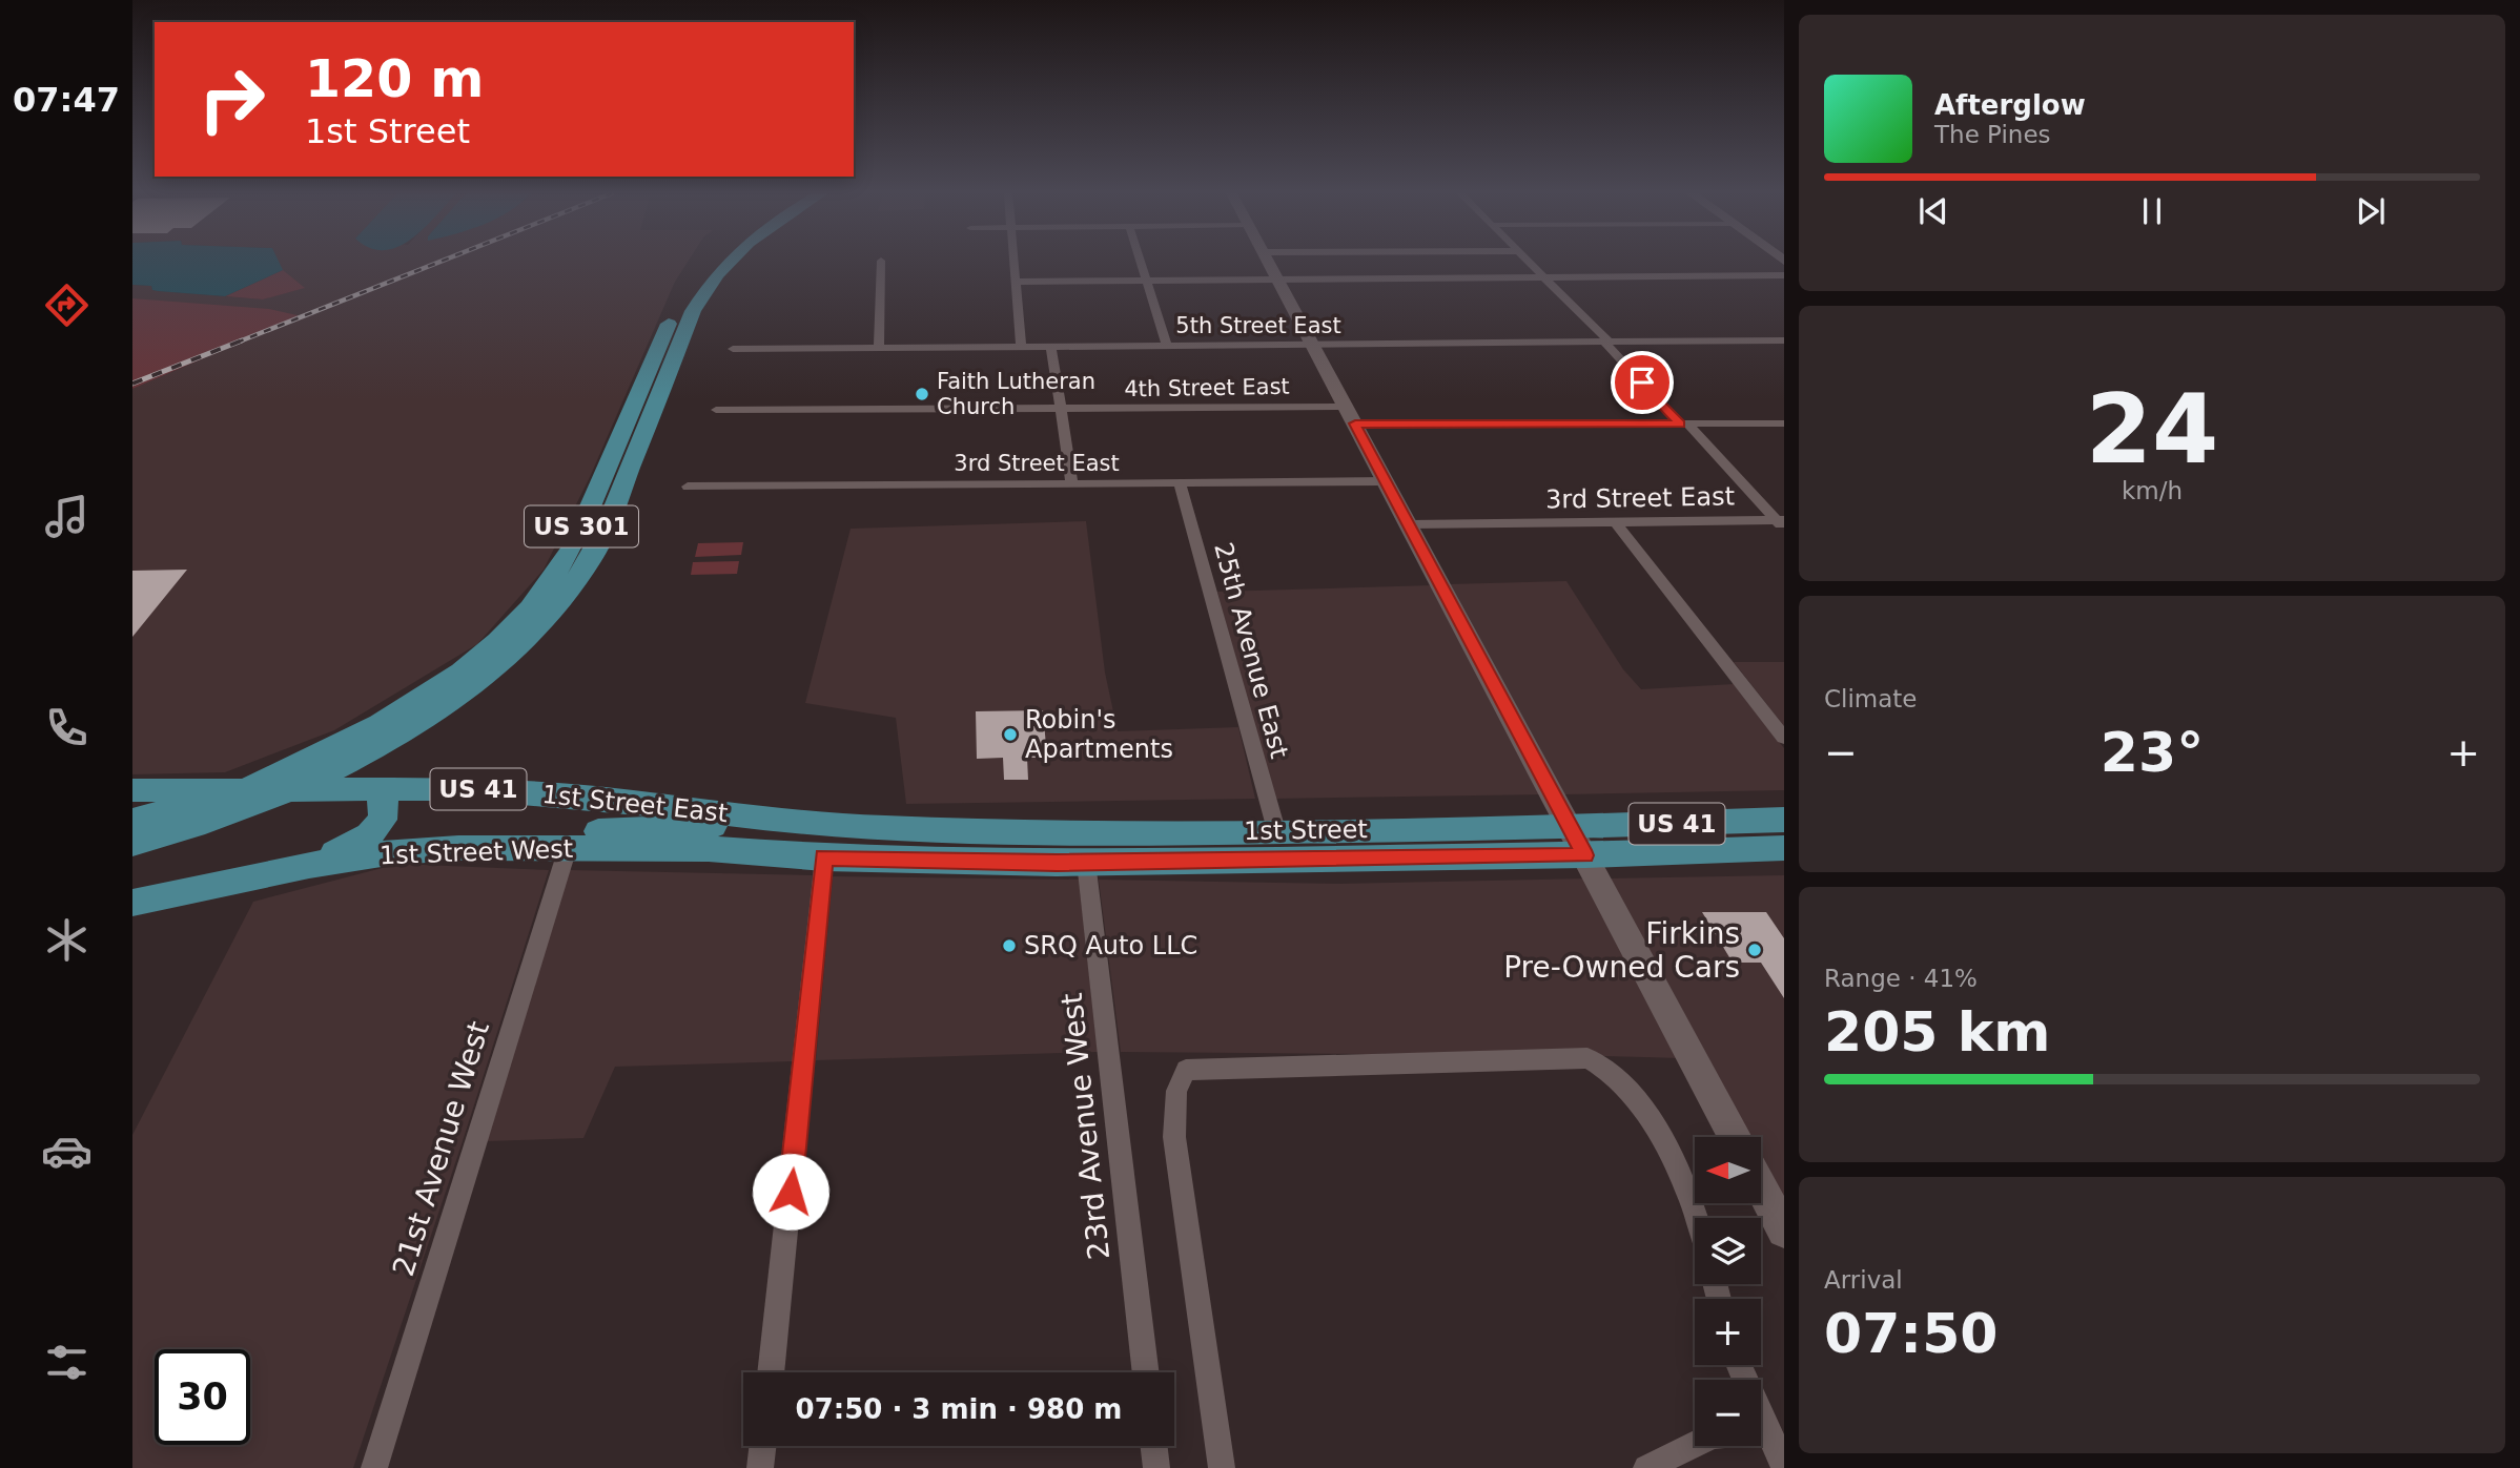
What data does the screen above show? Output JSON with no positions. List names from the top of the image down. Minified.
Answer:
{"streets":{"main road":["US 301","US 41","1st Street East","1st Street","1st Street West"],"street":["5th Street East","4th Street East","3rd Street East","25th Avenue East","23rd Avenue West","21st Avenue West"]},"crossings":[["3rd Street East","25th Avenue East"],["25th Avenue East","1st Street"],["1st Street East","1st Street"],["1st Street","1st Street West"],["1st Street","23rd Avenue West"],["1st Street West","21st Avenue West"]],"places":["Faith Lutheran Church","Robin's Apartments","SRQ Auto LLC","Firkins Pre-Owned Cars"],"north":"left","page":{"tabs":"07:47","turn":["120 m","1st Street"],"song":["Afterglow","The Pines"],"tile":[["24","km/h"],"Climate",["Range · 41%","205 km"],["Arrival","07:50"]],"heat":["−","23°","+"],"map_buttons":["+","−"],"limit":"30","trip":"07:50 · 3 min · 980 m"}}
